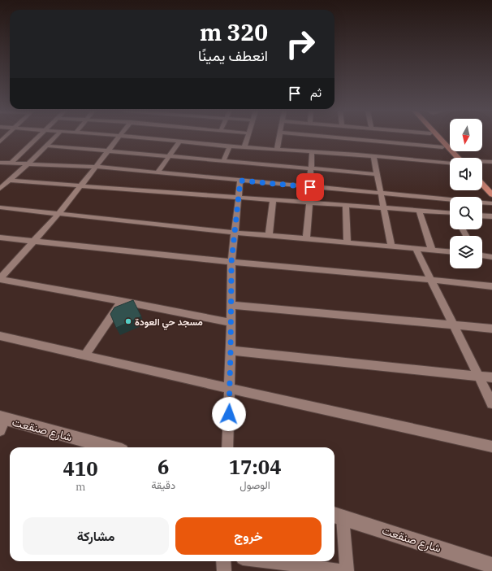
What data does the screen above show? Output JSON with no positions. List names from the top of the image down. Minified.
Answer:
{"streets":{"street":["شارع صنقعت"]},"places":["مسجد حي العودة"],"north":"bottom","page":{"turn":["320 m","انعطف يمينًا"],"then":"ثم","eta":["17:04","الوصول","6","دقيقة","410","m"],"buttons":["خروج","مشاركة"]}}
